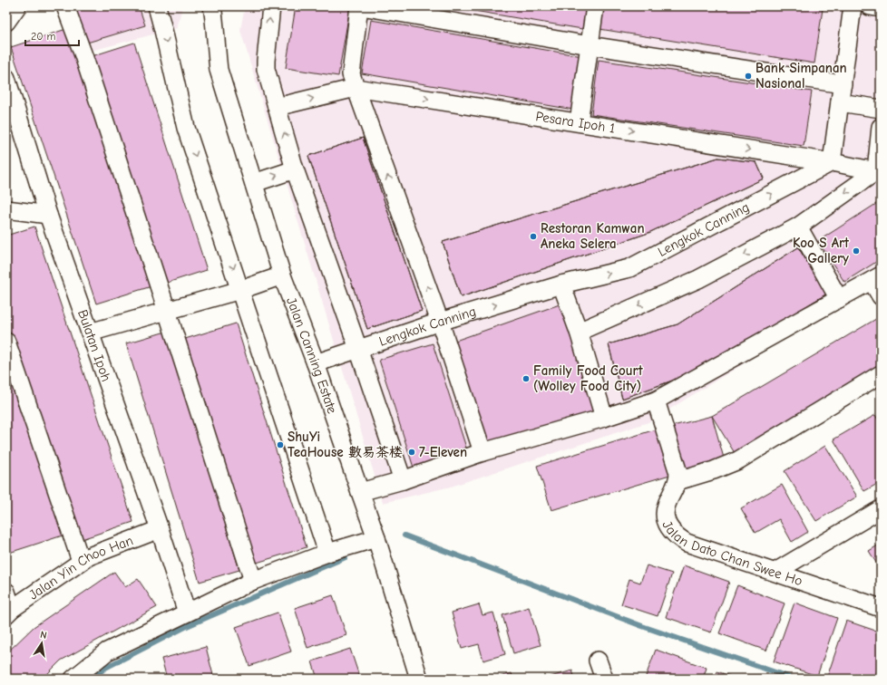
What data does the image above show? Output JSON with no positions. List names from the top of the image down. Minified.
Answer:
{"streets":{"street":["Pesara Ipoh 1","Lengkok Canning","Bulatan Ipoh","Jalan Canning Estate","Jalan Dato Chan Swee Ho","Jalan Yin Choo Han"]},"crossings":[["Pesara Ipoh 1","Lengkok Canning"],["Lengkok Canning","Jalan Canning Estate"],["Bulatan Ipoh","Jalan Yin Choo Han"]],"places":["Bank Simpanan Nasional","Restoran Kamwan Aneka Selera","Koo S Art Gallery","Family Food Court (Wolley Food City)","ShuYi TeaHouse 數易茶楼","7-Eleven"],"scale_bar":"20 m","north":"top"}
